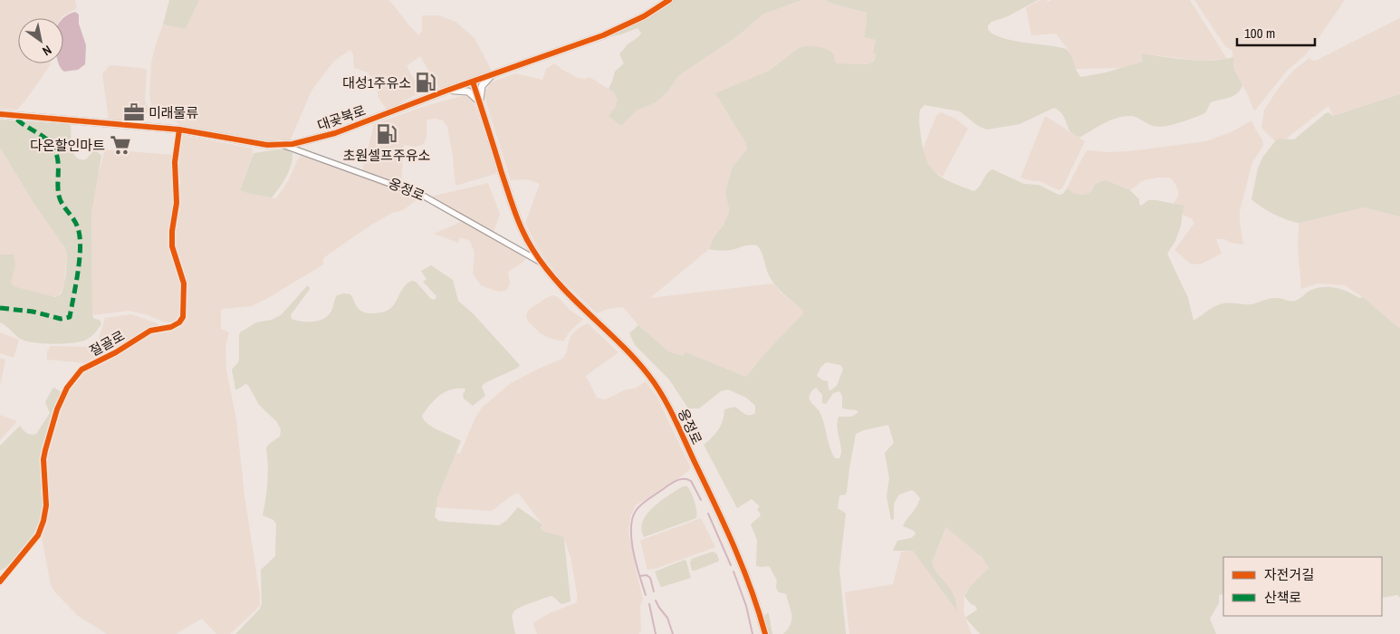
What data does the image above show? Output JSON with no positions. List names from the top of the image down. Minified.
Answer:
{"streets":{"street":["대곶북로","옹정로","절골로"]},"crossings":[["대곶북로","옹정로"],["대곶북로","절골로"]],"places":{"fuel station":["대성1주유소","초원셀프주유소"],"office":["미래물류"],"supermarket":["다온할인마트"]},"legend":["자전거길","산책로"],"scale_bar":"100 m","north":"bottom right"}
